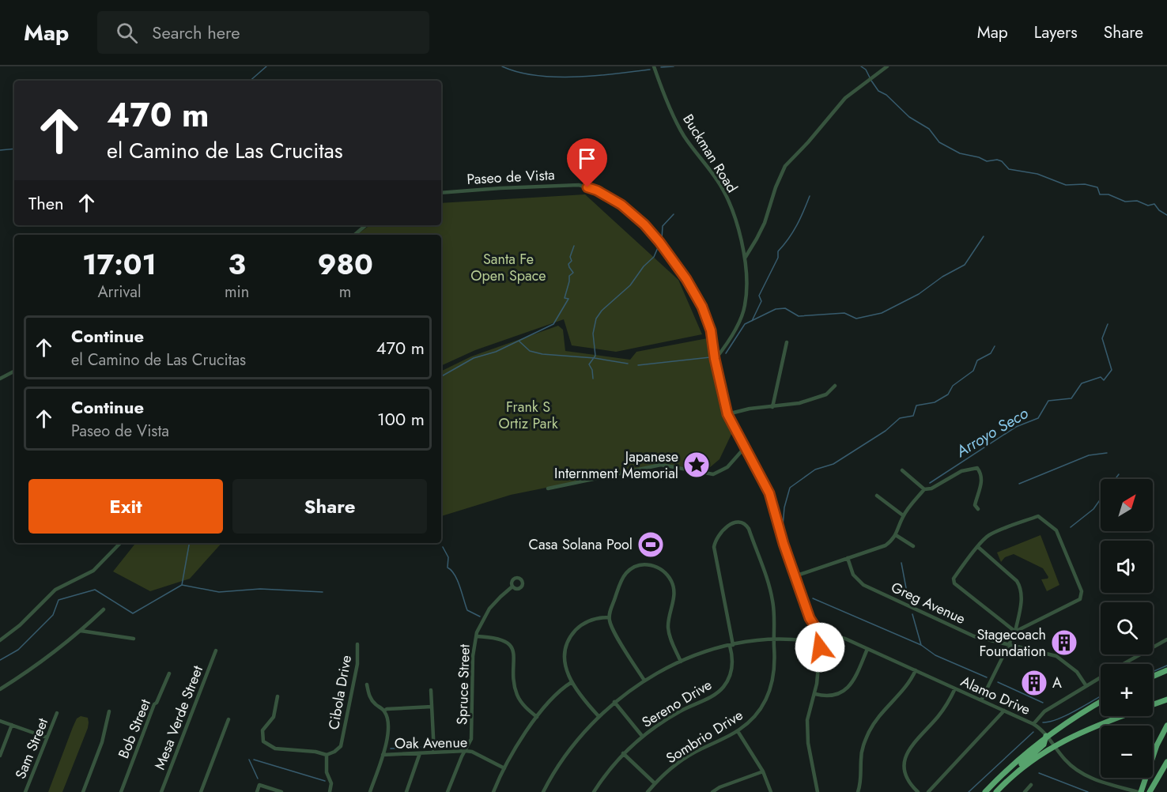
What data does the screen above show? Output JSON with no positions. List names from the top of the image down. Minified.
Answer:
{"streets":{"street":["Buckman Road","Paseo de Vista","Greg Avenue","Spruce Street","Cibola Drive","Alamo Drive","Sereno Drive","Mesa Verde Street","Bob Street","Sombrio Drive","Oak Avenue","Sam Street"]},"crossings":[["Buckman Road","Paseo de Vista"],["Spruce Street","Oak Avenue"],["Sereno Drive","Sombrio Drive"]],"water":["Arroyo Seco"],"parks":["Santa Fe Open Space","Frank S Ortiz Park"],"places":{"place":["Japanese Internment Memorial"],"sports":["Casa Solana Pool"],"building":["Stagecoach Foundation","A"]},"north":"top right","page":{"header":"Map","search":"Search here","nav":["Map","Layers","Share"],"turn":["470 m","el Camino de Las Crucitas"],"then":"Then","eta":["17:01","Arrival","3","min","980","m"],"list":[{"name":"Continue","note":"el Camino de Las Crucitas","value":"470 m"},{"name":"Continue","note":"Paseo de Vista","value":"100 m"}],"buttons":["Exit","Share"],"map_buttons":["+","−"]}}
